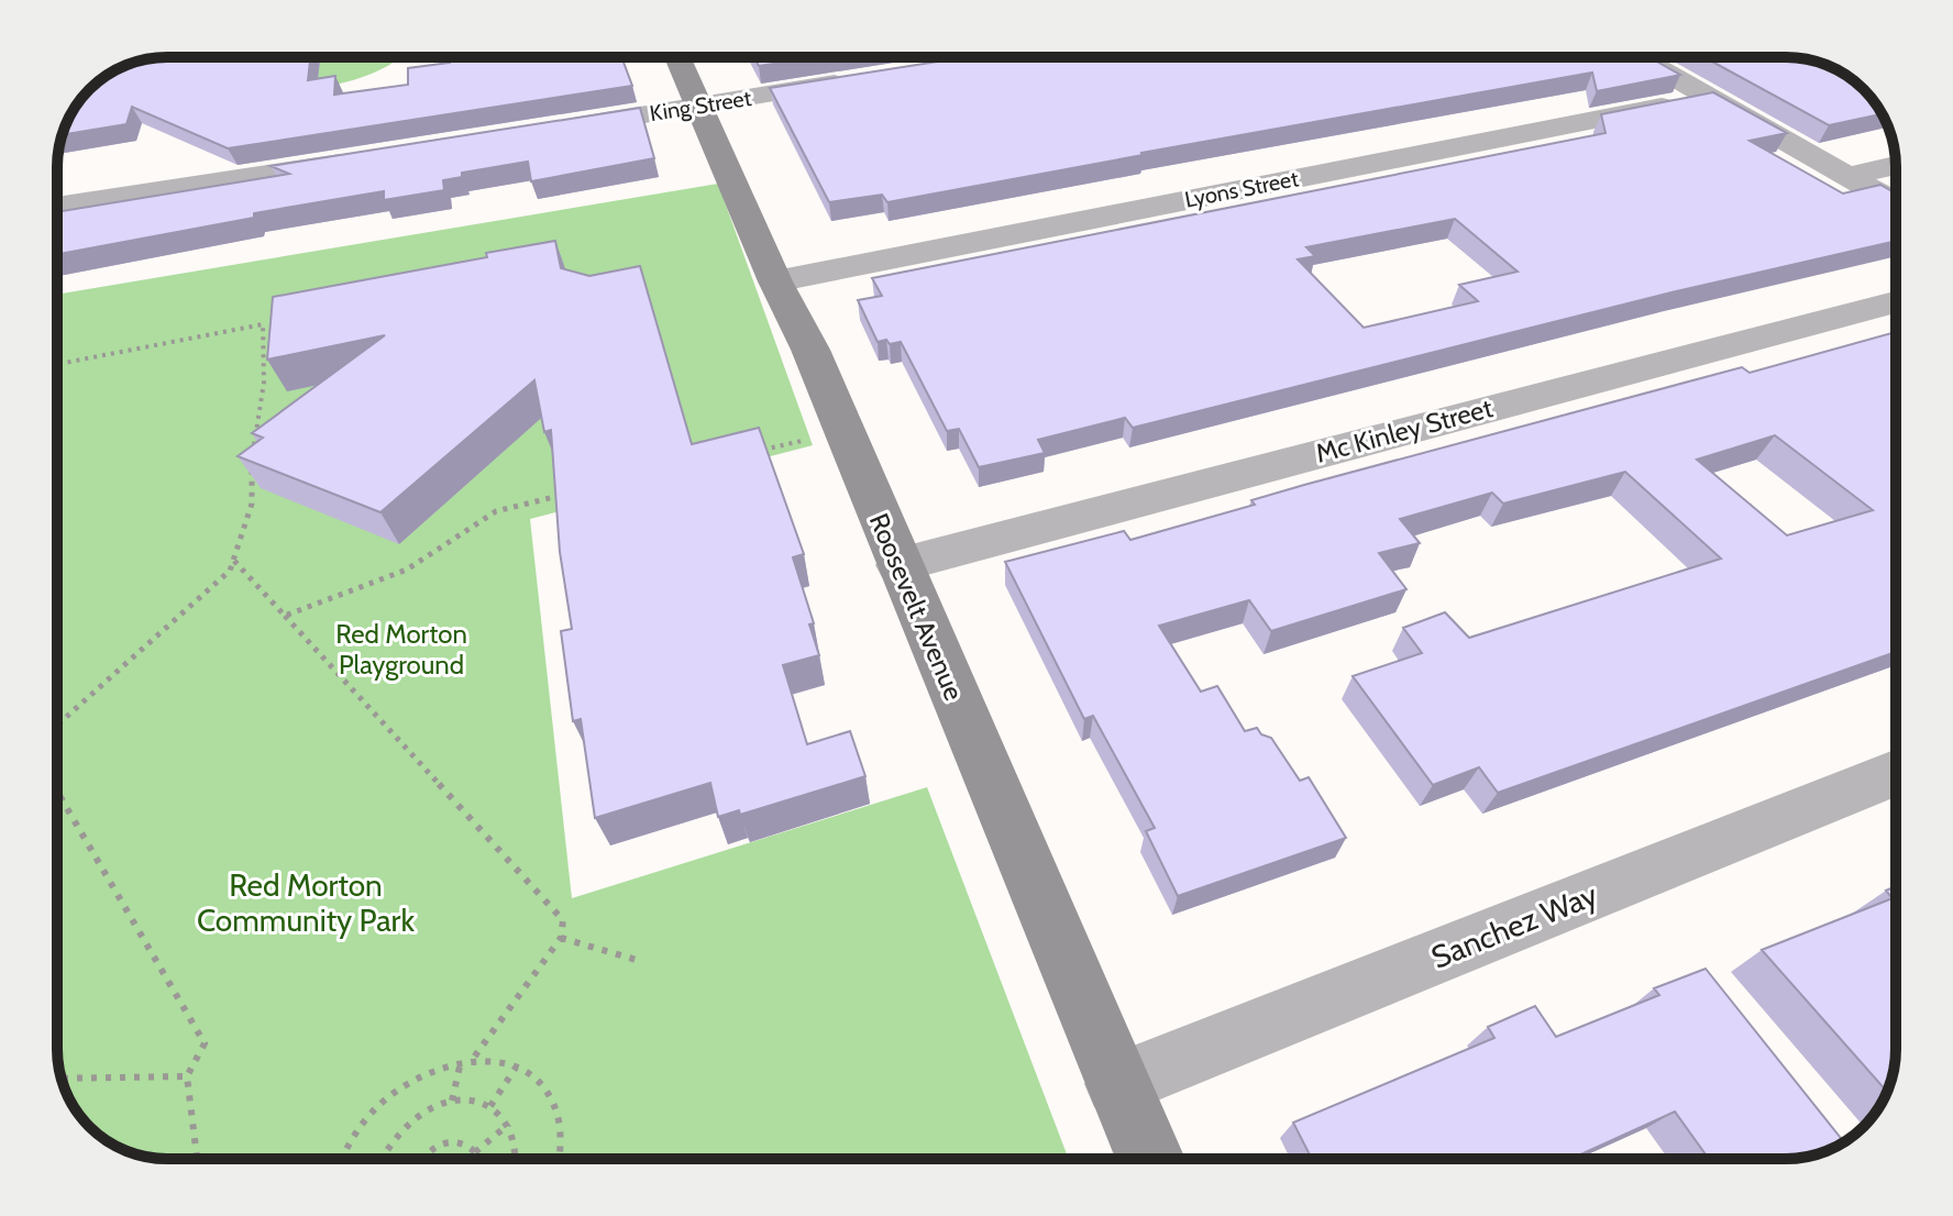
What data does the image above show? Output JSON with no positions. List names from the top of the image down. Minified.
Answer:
{"streets":{"street":["King Street","Lyons Street","Mc Kinley Street","Roosevelt Avenue","Sanchez Way"]},"crossings":[["King Street","Roosevelt Avenue"],["Lyons Street","Roosevelt Avenue"],["Mc Kinley Street","Roosevelt Avenue"],["Roosevelt Avenue","Sanchez Way"]],"parks":["Red Morton Playground","Red Morton Community Park"]}
